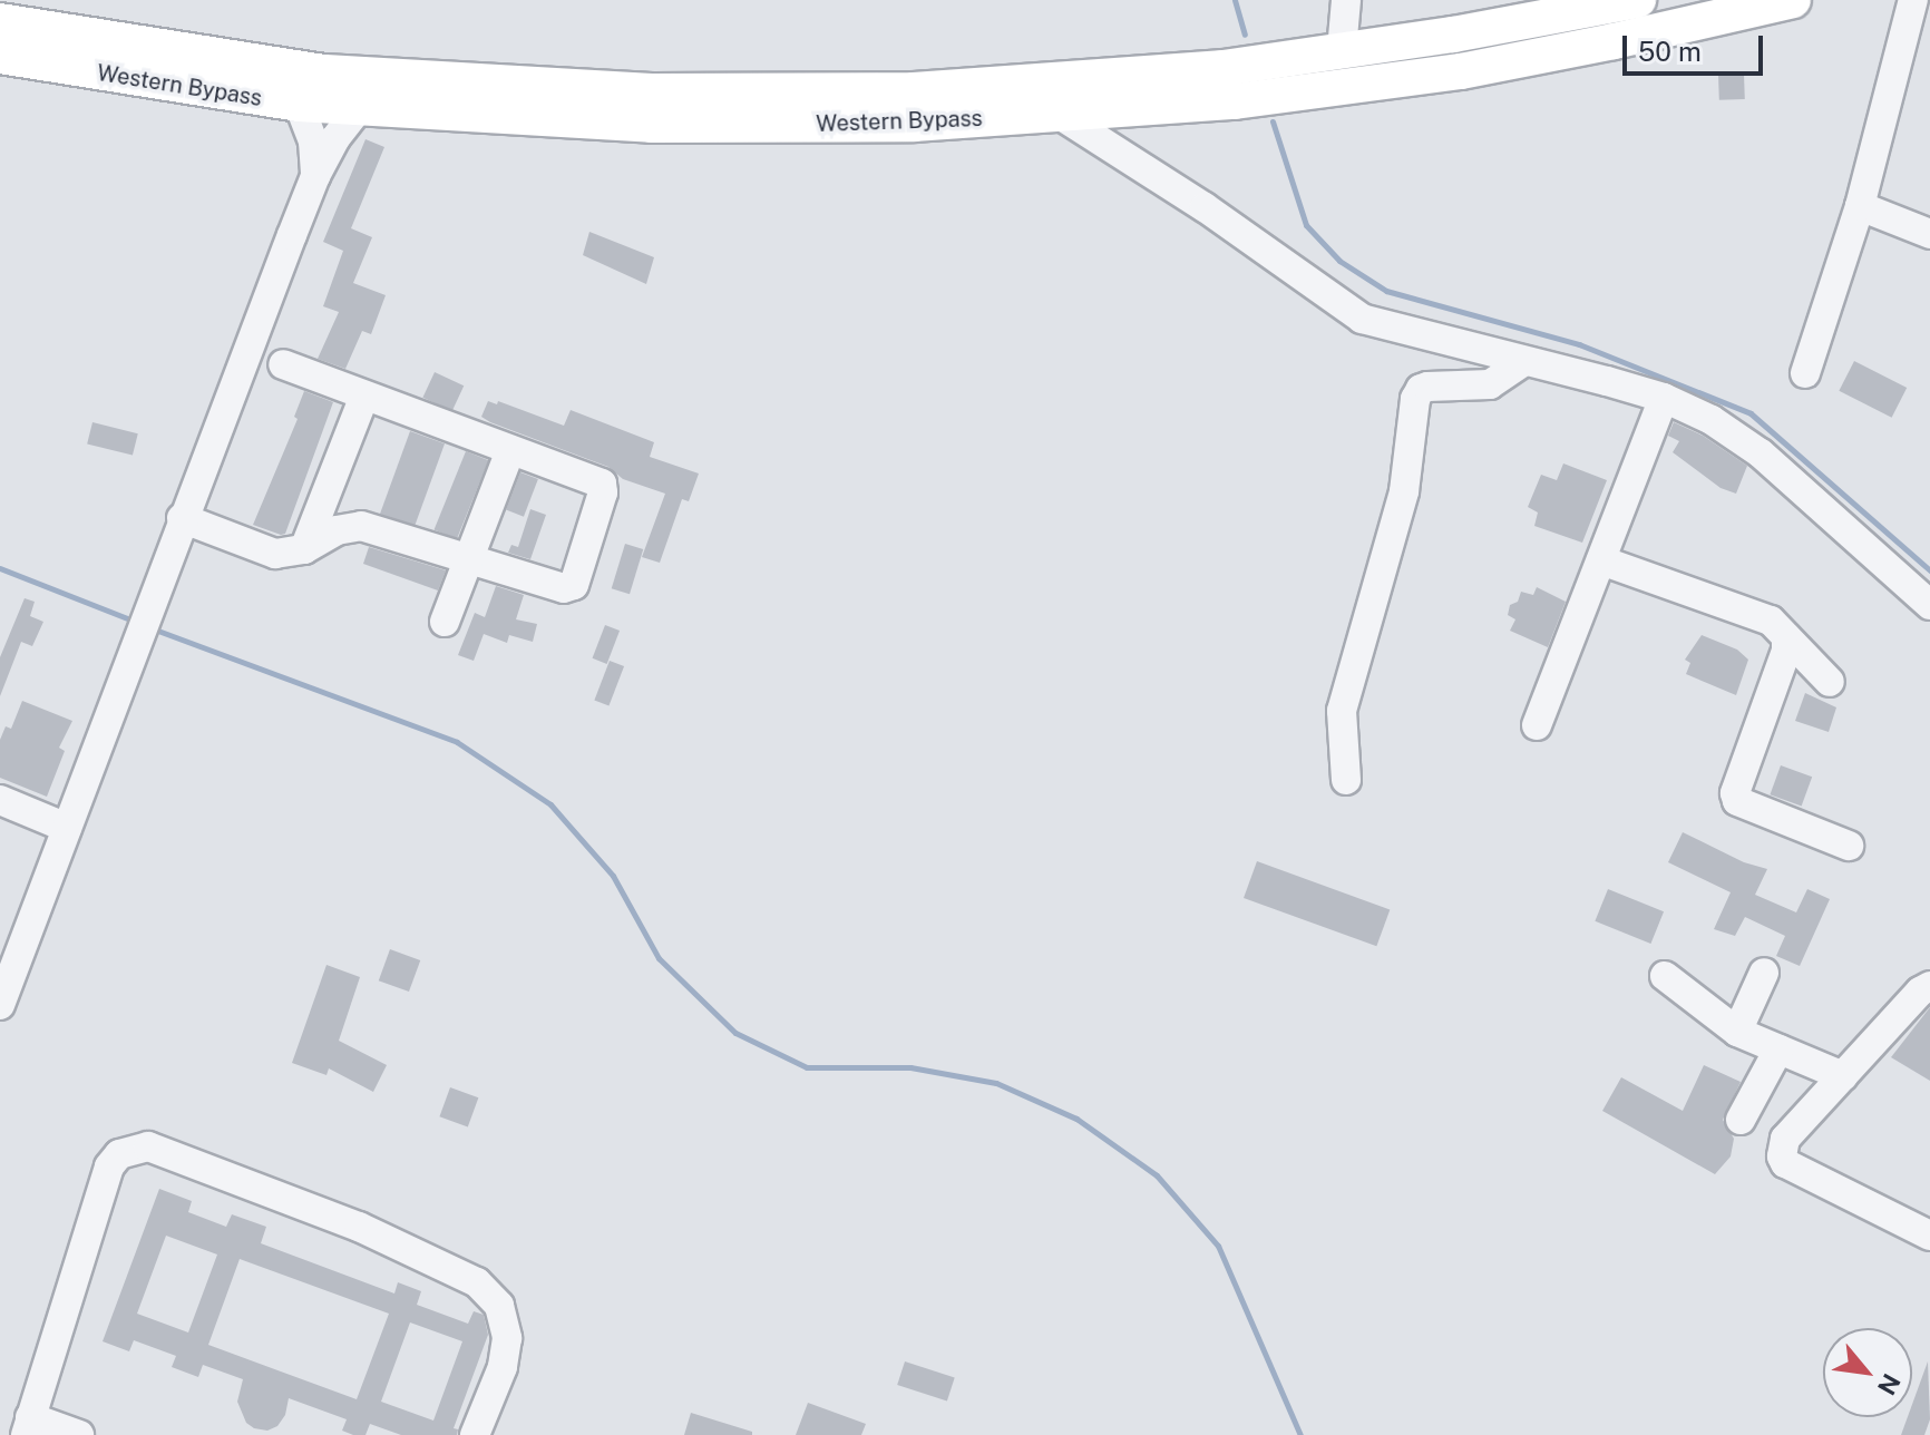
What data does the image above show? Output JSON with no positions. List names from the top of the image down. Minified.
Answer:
{"streets":{"main road":["Western Bypass"]},"scale_bar":"50 m","north":"bottom right"}
